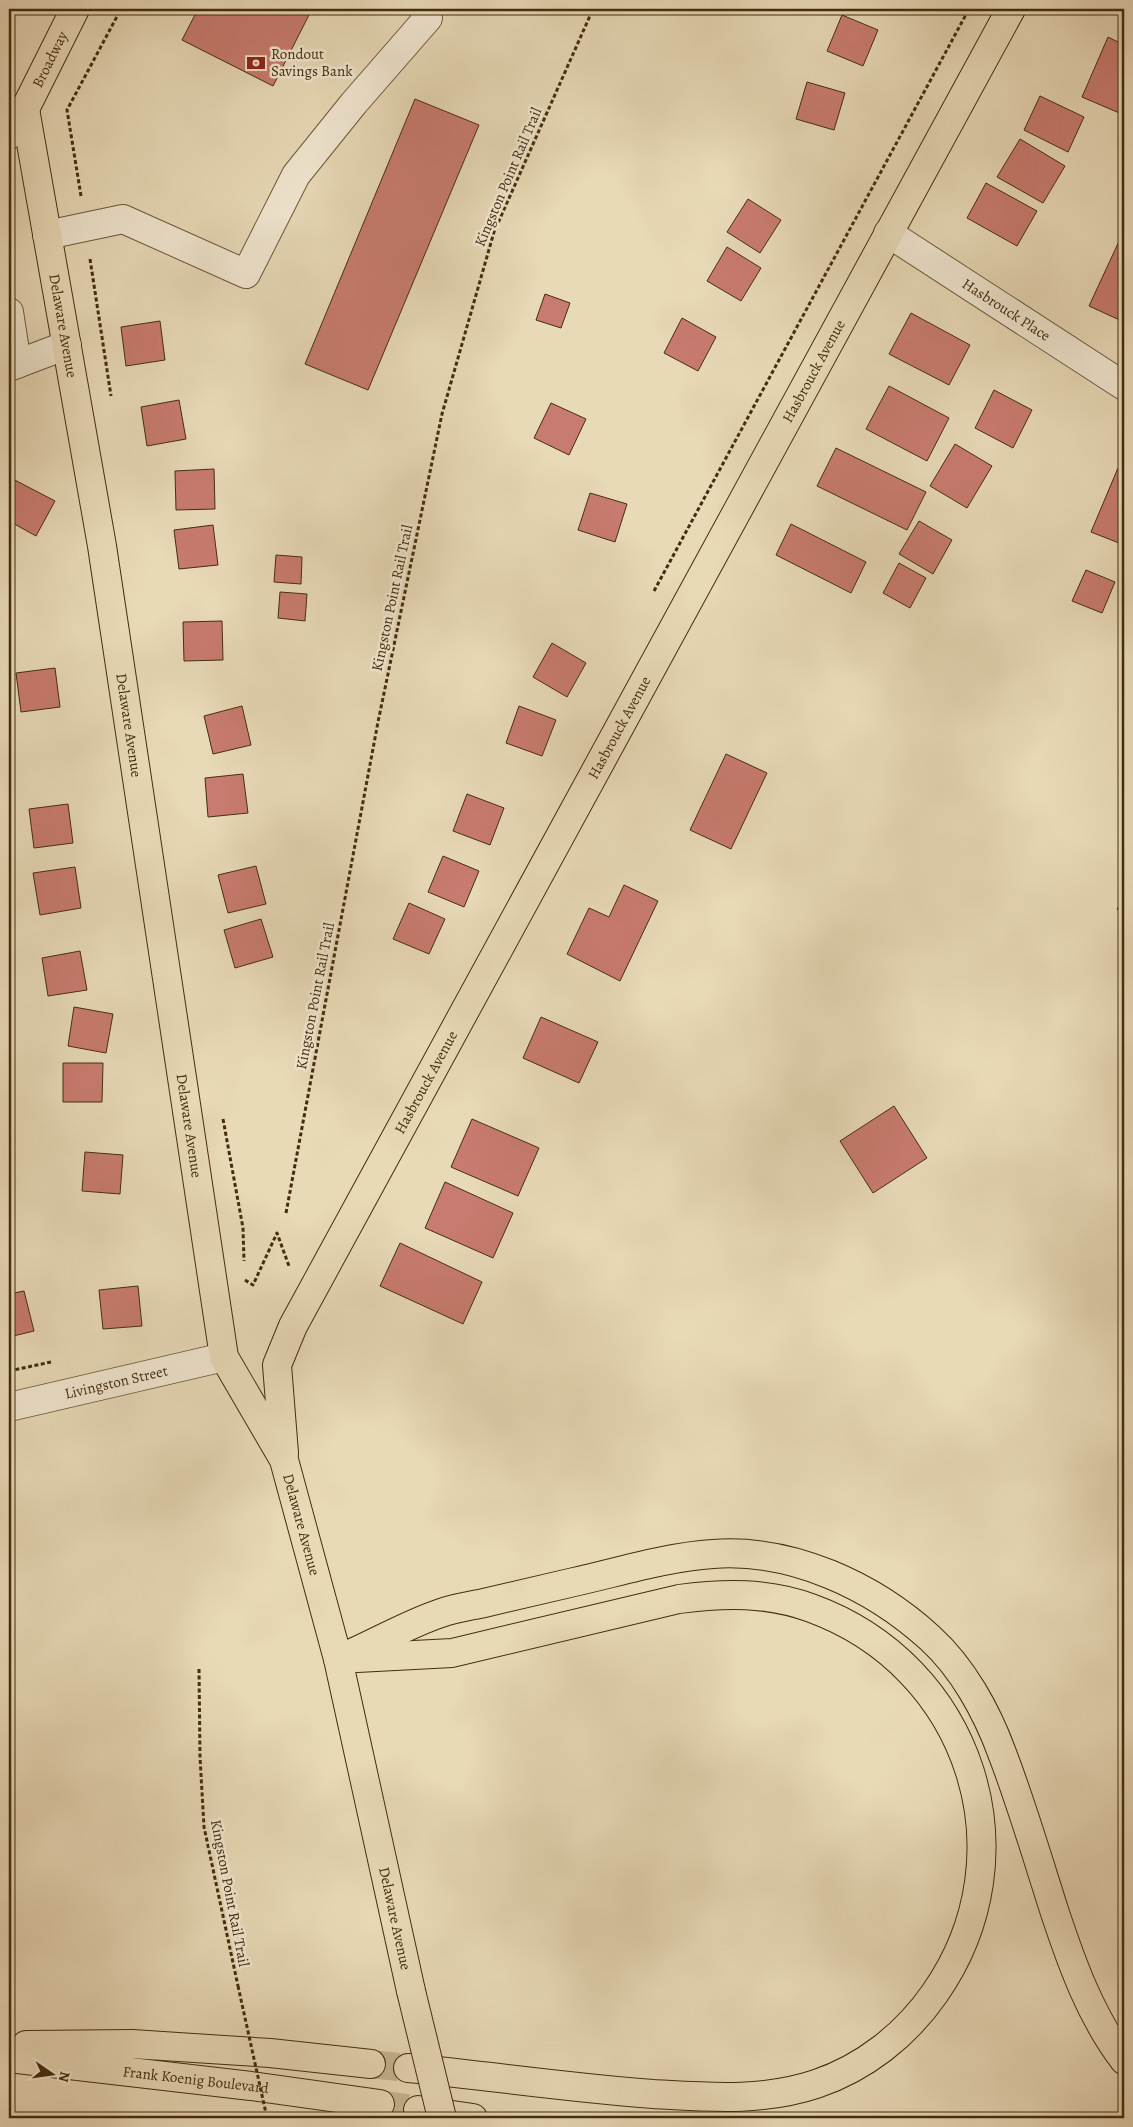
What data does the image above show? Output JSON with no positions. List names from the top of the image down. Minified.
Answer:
{"streets":{"main road":["Broadway","Delaware Avenue","Hasbrouck Avenue","Frank Koenig Boulevard"],"street":["Hasbrouck Place","Livingston Street"],"path":["Kingston Point Rail Trail"]},"crossings":[["Broadway","Delaware Avenue"],["Hasbrouck Place","Hasbrouck Avenue"],["Delaware Avenue","Hasbrouck Avenue"],["Delaware Avenue","Livingston Street"]],"places":{"bank":["Rondout Savings Bank"]},"north":"right"}
